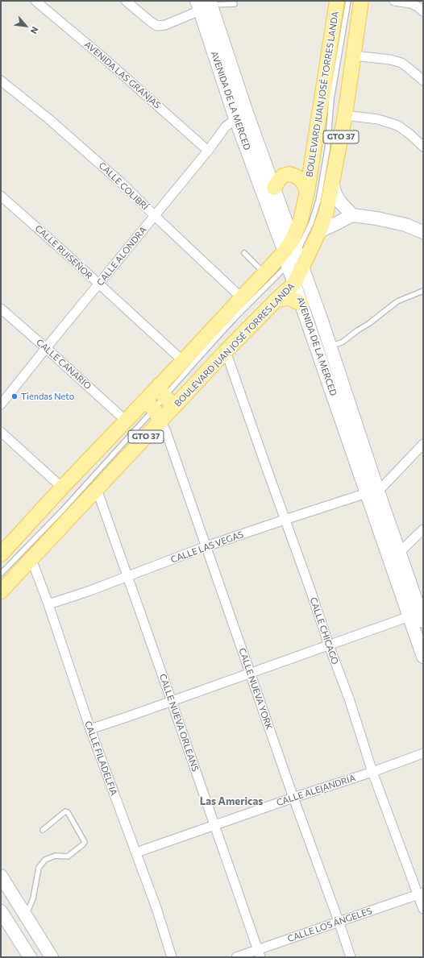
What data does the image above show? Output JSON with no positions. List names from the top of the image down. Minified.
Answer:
{"streets":{"main road":["BOULEVARD JUAN JOSÉ TORRES LANDA","GTO 37"],"street":["AVENIDA LAS GRANJAS","AVENIDA DE LA MERCED","CALLE COLIBRÍ","CALLE RUISEÑOR","CALLE ALONDRA","CALLE CANARIO","CALLE LAS VEGAS","CALLE CHICAGO","CALLE NUEVA YORK","CALLE NUEVA ORLEANS","CALLE FILADELFIA","CALLE ALEJANDRÍA","CALLE LOS ÁNGELES"]},"crossings":[["AVENIDA LAS GRANJAS","CALLE ALONDRA"],["BOULEVARD JUAN JOSÉ TORRES LANDA","AVENIDA DE LA MERCED"],["BOULEVARD JUAN JOSÉ TORRES LANDA","CALLE COLIBRÍ"],["BOULEVARD JUAN JOSÉ TORRES LANDA","CALLE RUISEÑOR"],["BOULEVARD JUAN JOSÉ TORRES LANDA","CALLE CANARIO"],["BOULEVARD JUAN JOSÉ TORRES LANDA","CALLE CHICAGO"],["BOULEVARD JUAN JOSÉ TORRES LANDA","CALLE NUEVA YORK"],["BOULEVARD JUAN JOSÉ TORRES LANDA","CALLE NUEVA ORLEANS"],["BOULEVARD JUAN JOSÉ TORRES LANDA","CALLE FILADELFIA"],["AVENIDA DE LA MERCED","CALLE ALONDRA"],["AVENIDA DE LA MERCED","CALLE LAS VEGAS"],["CALLE COLIBRÍ","CALLE ALONDRA"],["CALLE RUISEÑOR","CALLE ALONDRA"],["CALLE ALONDRA","CALLE CANARIO"],["CALLE LAS VEGAS","CALLE CHICAGO"],["CALLE LAS VEGAS","CALLE NUEVA YORK"],["CALLE LAS VEGAS","CALLE NUEVA ORLEANS"],["CALLE LAS VEGAS","CALLE FILADELFIA"],["CALLE CHICAGO","CALLE ALEJANDRÍA"],["CALLE CHICAGO","CALLE LOS ÁNGELES"],["CALLE NUEVA YORK","CALLE ALEJANDRÍA"],["CALLE NUEVA YORK","CALLE LOS ÁNGELES"],["CALLE NUEVA ORLEANS","CALLE ALEJANDRÍA"],["CALLE NUEVA ORLEANS","CALLE LOS ÁNGELES"],["CALLE FILADELFIA","CALLE ALEJANDRÍA"]],"districts":["Las Americas"],"places":["Tiendas Neto"],"north":"bottom right"}
